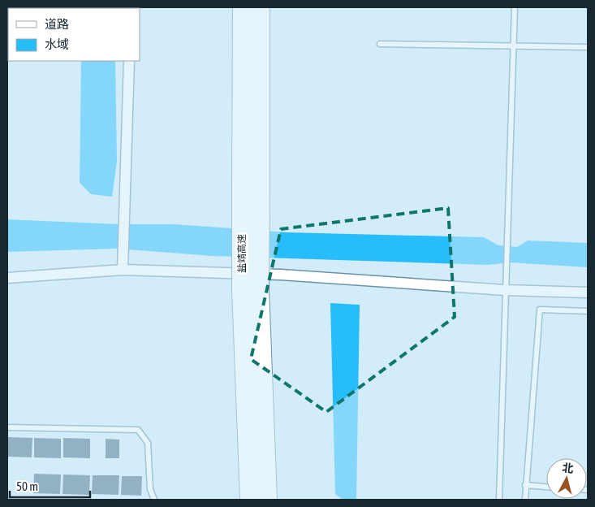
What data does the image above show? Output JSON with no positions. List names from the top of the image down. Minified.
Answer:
{"streets":{"highway":["盐靖高速"]},"legend":["道路","水域"],"scale_bar":"50 m","north":"top"}
